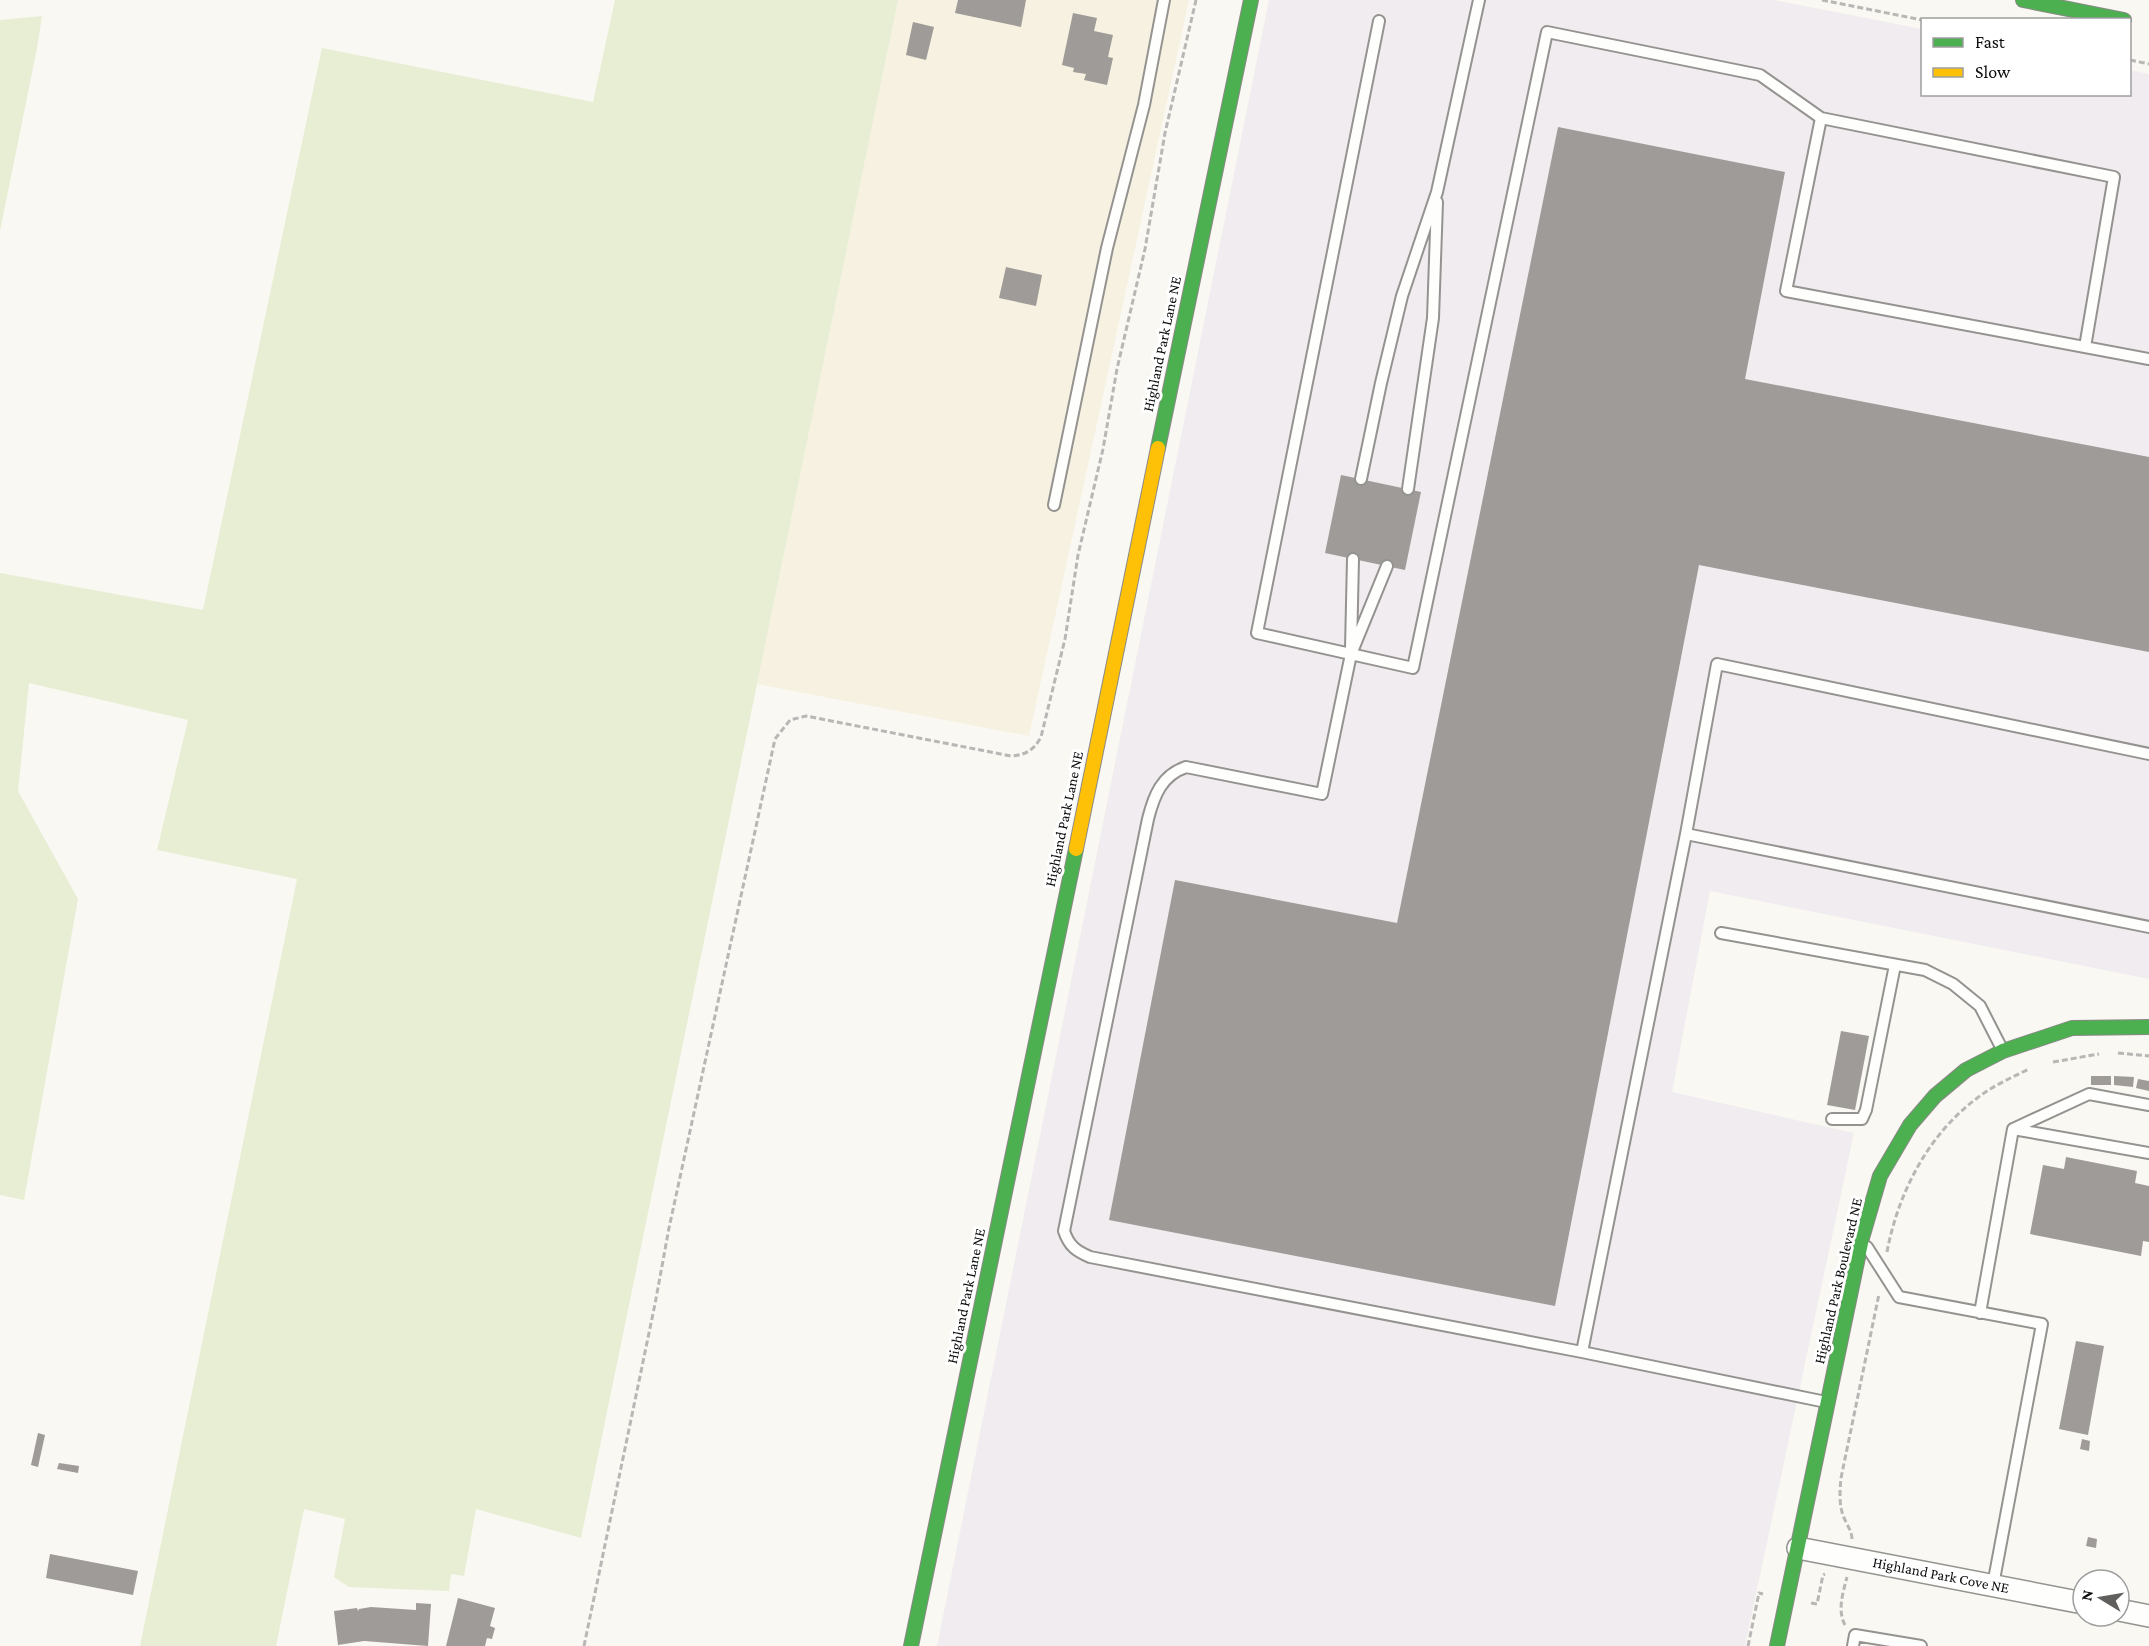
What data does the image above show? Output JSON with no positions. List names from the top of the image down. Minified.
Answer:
{"streets":{"street":["Highland Park Lane NE","Highland Park Boulevard NE","Highland Park Cove NE"]},"crossings":[["Highland Park Boulevard NE","Highland Park Cove NE"]],"legend":["Fast","Slow"],"north":"left"}
